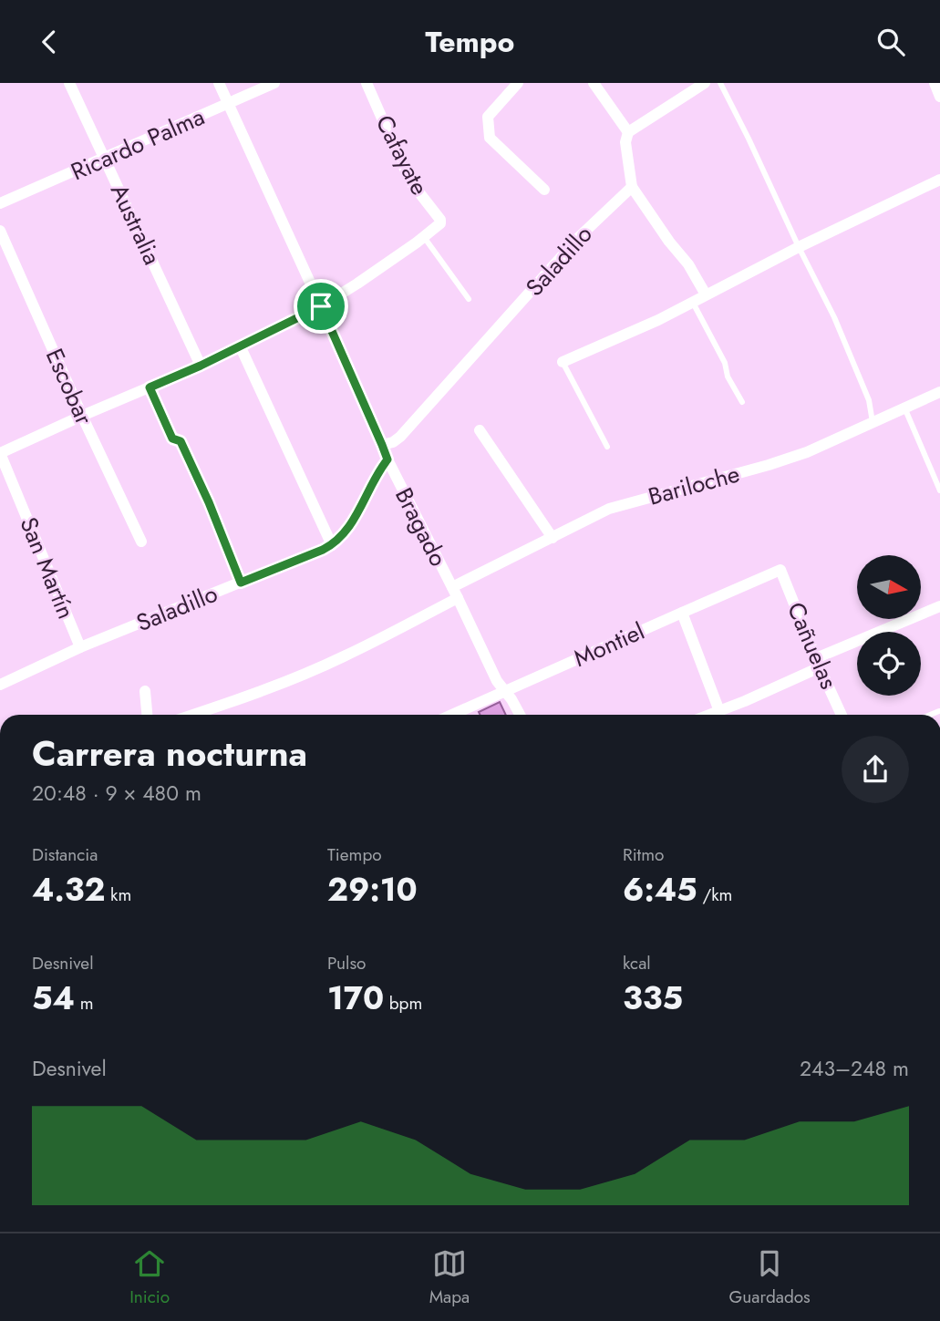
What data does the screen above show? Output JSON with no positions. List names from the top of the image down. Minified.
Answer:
{"streets":{"street":["Ricardo Palma","Cafayate","Australia","Saladillo","Escobar","Bariloche","Bragado","San Martín","Montiel","Cañuelas"]},"crossings":[["Ricardo Palma","Australia"],["Ricardo Palma","Bragado"],["Saladillo","Bragado"],["Saladillo","San Martín"],["Bariloche","Bragado"],["Bragado","Montiel"],["Montiel","Cañuelas"]],"north":"right","page":{"header":"Tempo","heading":["Carrera nocturna","20:48 · 9 × 480 m"],"stats":[["Distancia","4.32 km"],["Tiempo","29:10"],["Ritmo","6:45 /km"],["Desnivel","54 m"],["Pulso","170 bpm"],["kcal","335"]],"chart":["Desnivel","243–248 m"],"tabs":["Inicio","Mapa","Guardados"]}}
